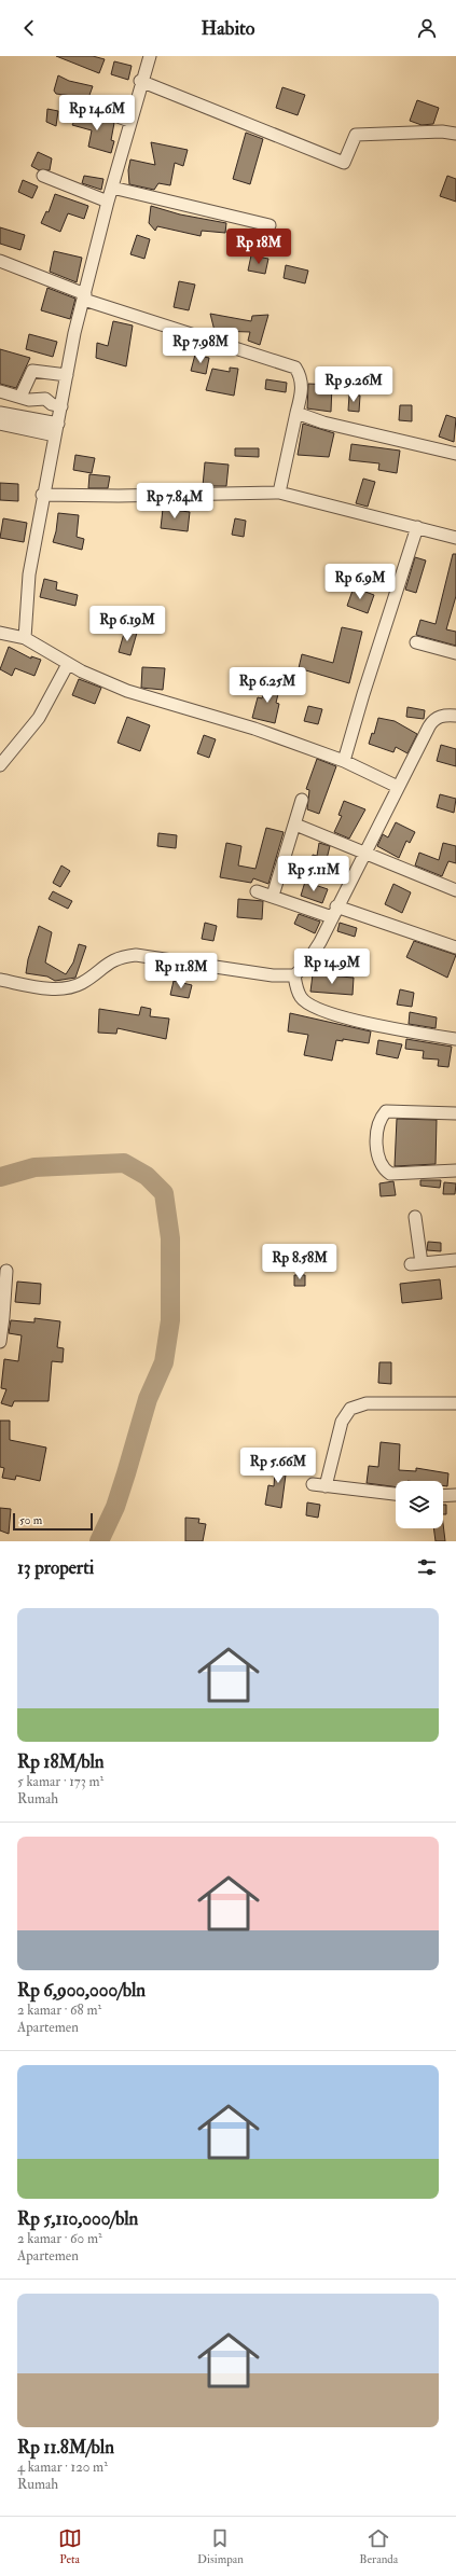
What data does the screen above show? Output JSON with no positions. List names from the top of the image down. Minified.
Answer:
{"scale_bar":"50 m","page":{"header":"Habito","price":["Rp 14.6M","Rp 18M","Rp 7.98M","Rp 9.26M","Rp 7.84M","Rp 6.9M","Rp 6.19M","Rp 6.25M","Rp 5.11M","Rp 14.9M","Rp 11.8M","Rp 8.58M","Rp 5.66M"],"scale":"50 m","heading":"13 properti","list":[{"name":"Rp 18M/bln","note":"5 kamar · 173 m² · Rumah"},{"name":"Rp 6,900,000/bln","note":"2 kamar · 68 m² · Apartemen"},{"name":"Rp 5,110,000/bln","note":"2 kamar · 60 m² · Apartemen"},{"name":"Rp 11.8M/bln","note":"4 kamar · 120 m² · Rumah"}],"tabs":["Peta","Disimpan","Beranda"]}}
